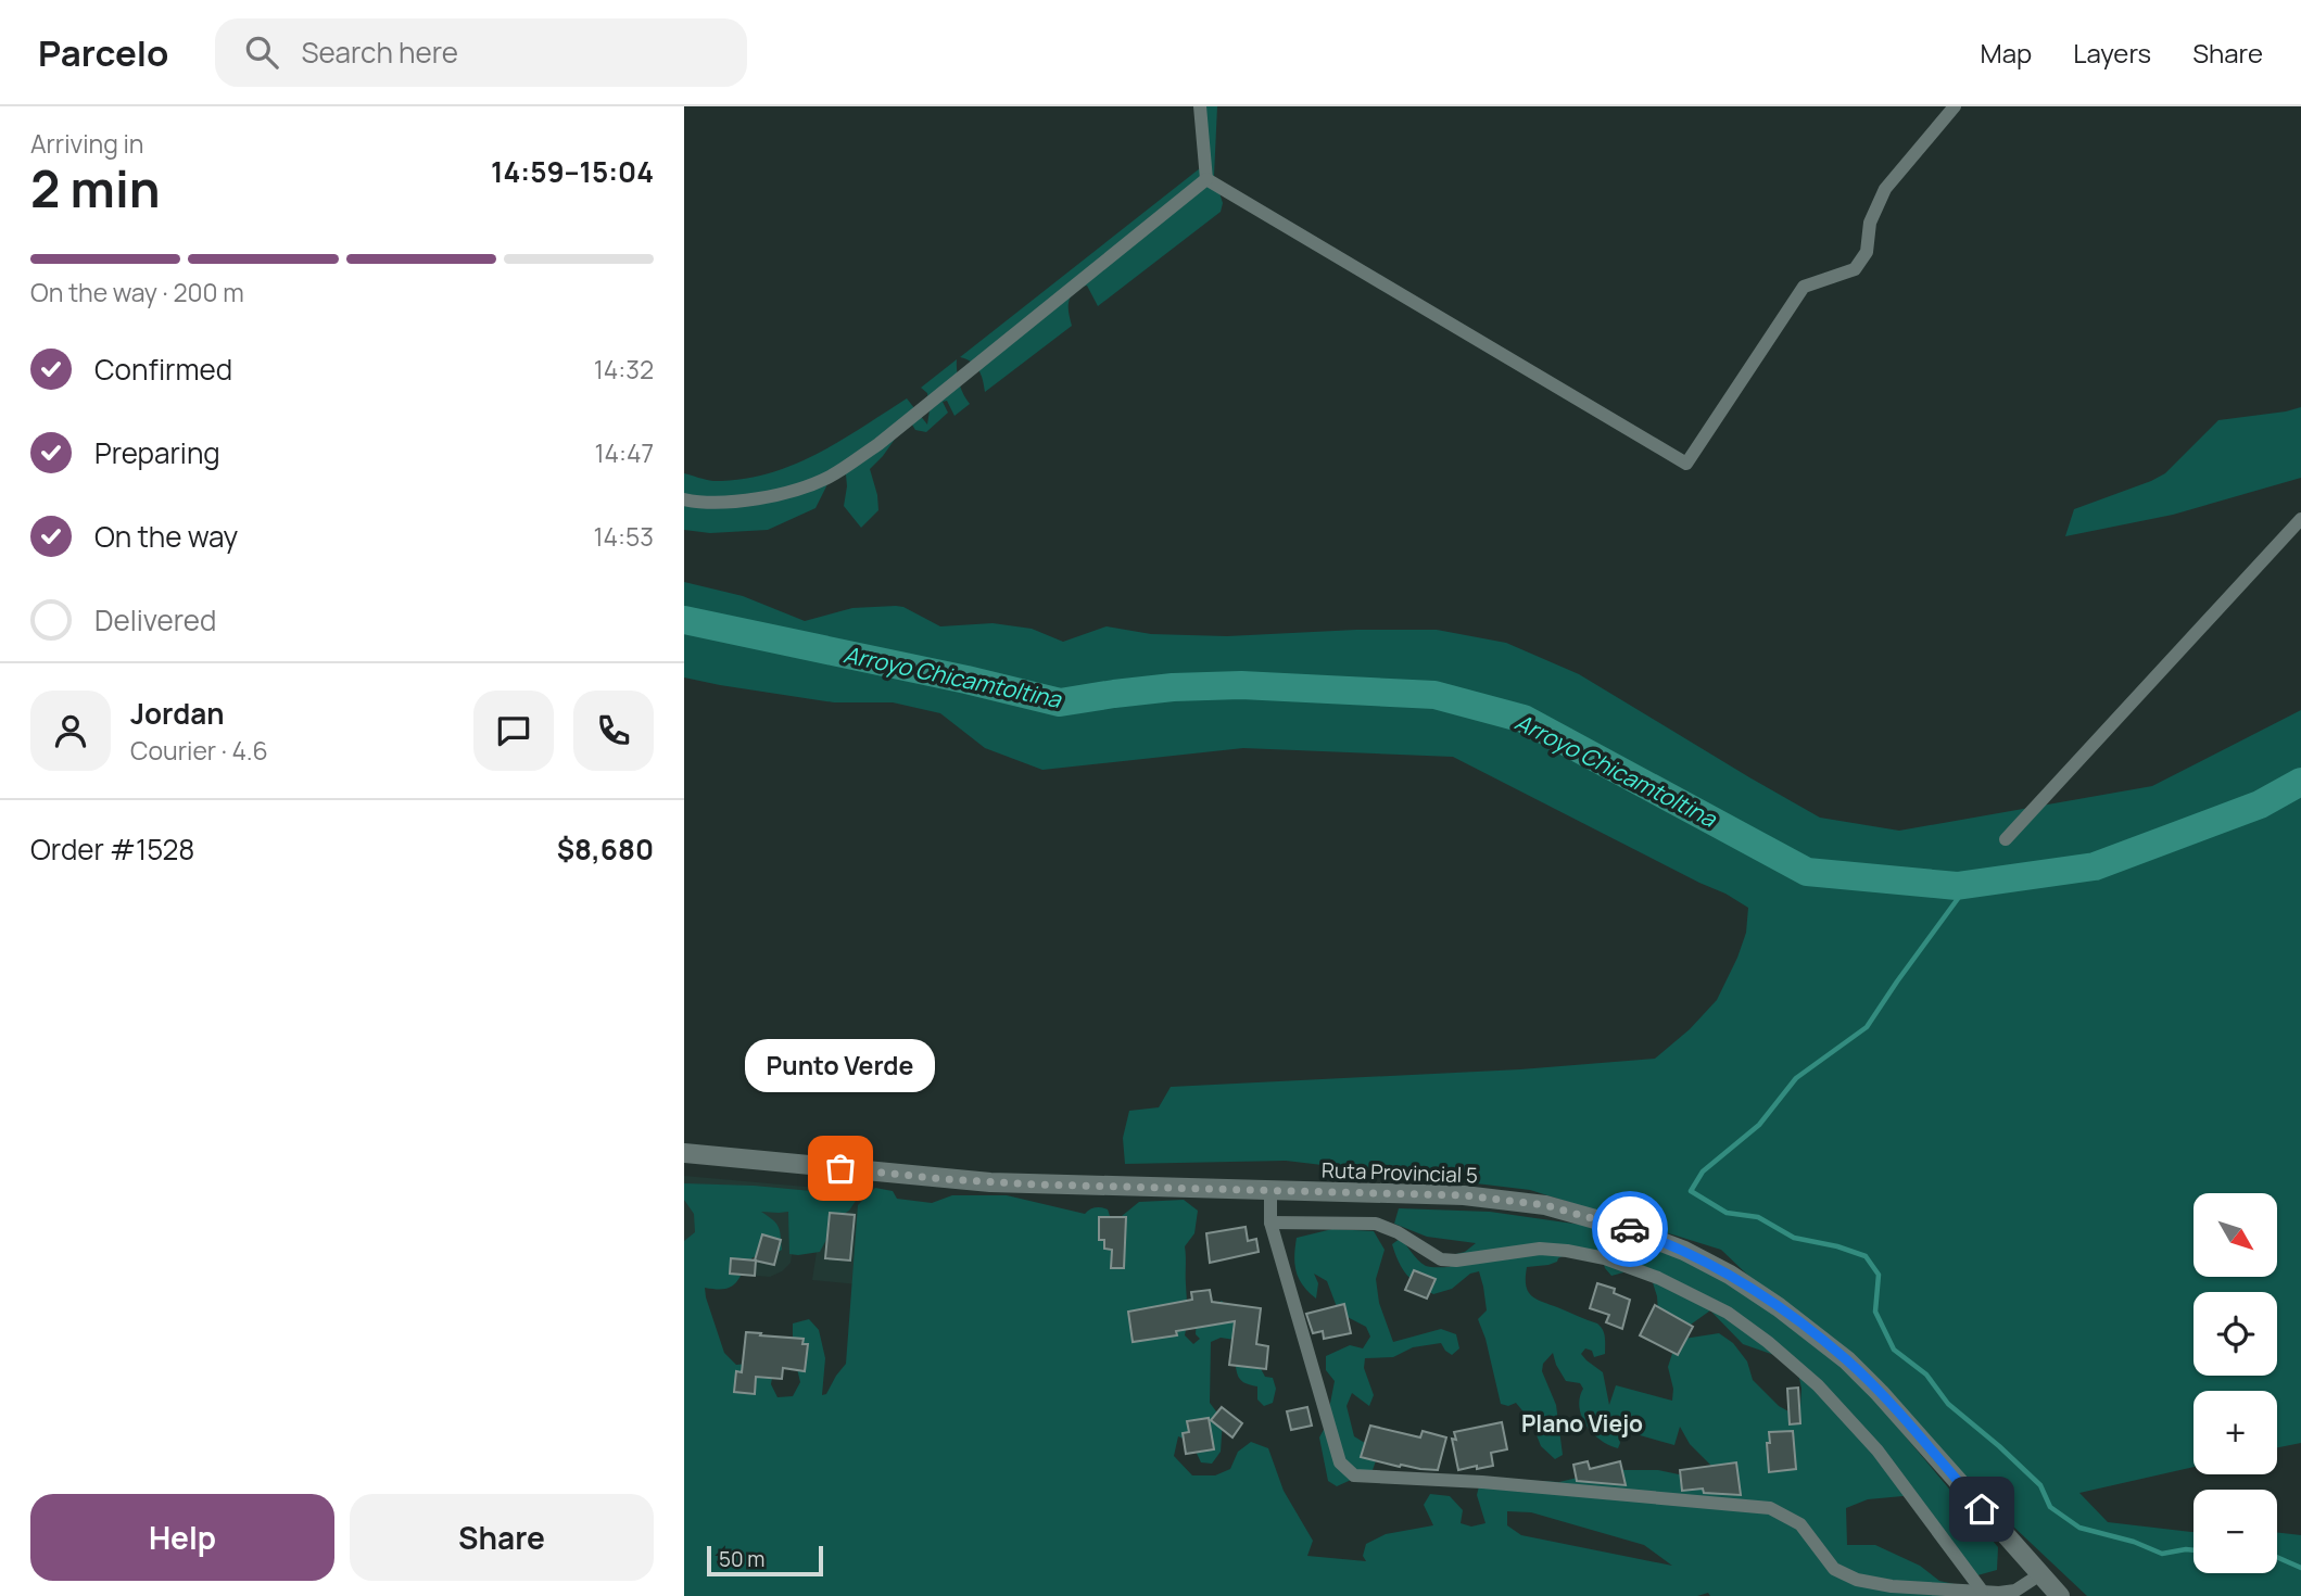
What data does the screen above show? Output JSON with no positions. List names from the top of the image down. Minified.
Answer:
{"streets":{"main road":["Ruta Provincial 5"]},"districts":["Plano Viejo"],"water":["Arroyo Chicamtoltina"],"places":["Punto Verde"],"scale_bar":"50 m","north":"bottom right","page":{"header":"Parcelo","search":"Search here","nav":["Map","Layers","Share"],"heading":["2 min","Arriving in","14:59–15:04"],"panel":["Jordan","Courier · 4.6","Order #1528","$8,680"],"bar":"On the way · 200 m","list":[["Confirmed","14:32"],["Preparing","14:47"],["On the way","14:53"],"Delivered"],"bubble":"Punto Verde","map_buttons":["+","−"],"buttons":["Help","Share"],"scale":"50 m"}}
